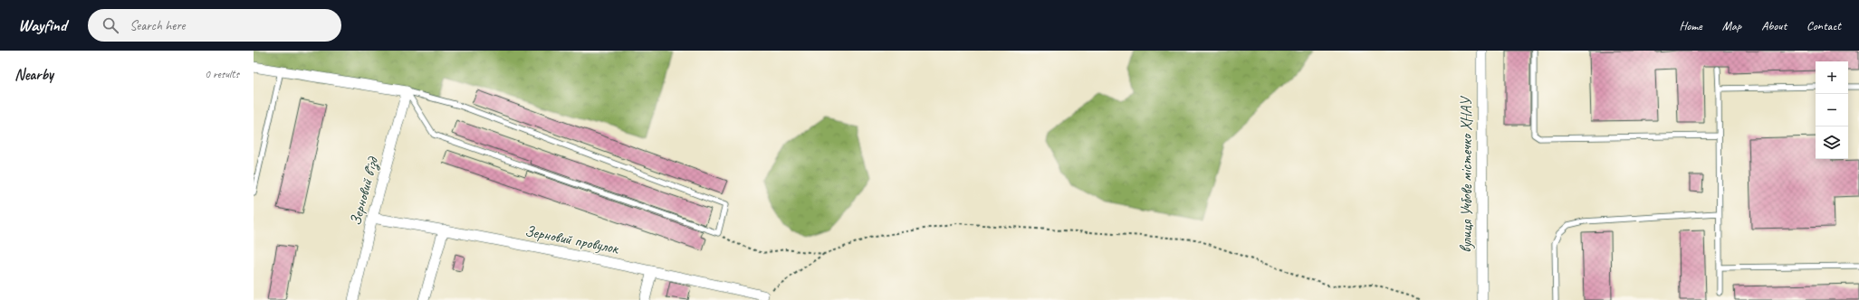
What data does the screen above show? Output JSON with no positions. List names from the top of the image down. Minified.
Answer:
{"streets":{"street":["вулиця Учбове містечко ХНАУ","Зерновий в'їзд","Зерновий провулок"]},"crossings":[["Зерновий в'їзд","Зерновий провулок"]],"page":{"header":"Wayfind","search":"Search here","nav":["Home","Map","About","Contact"],"heading":["Nearby","0 results"],"map_buttons":["+","−"]}}
